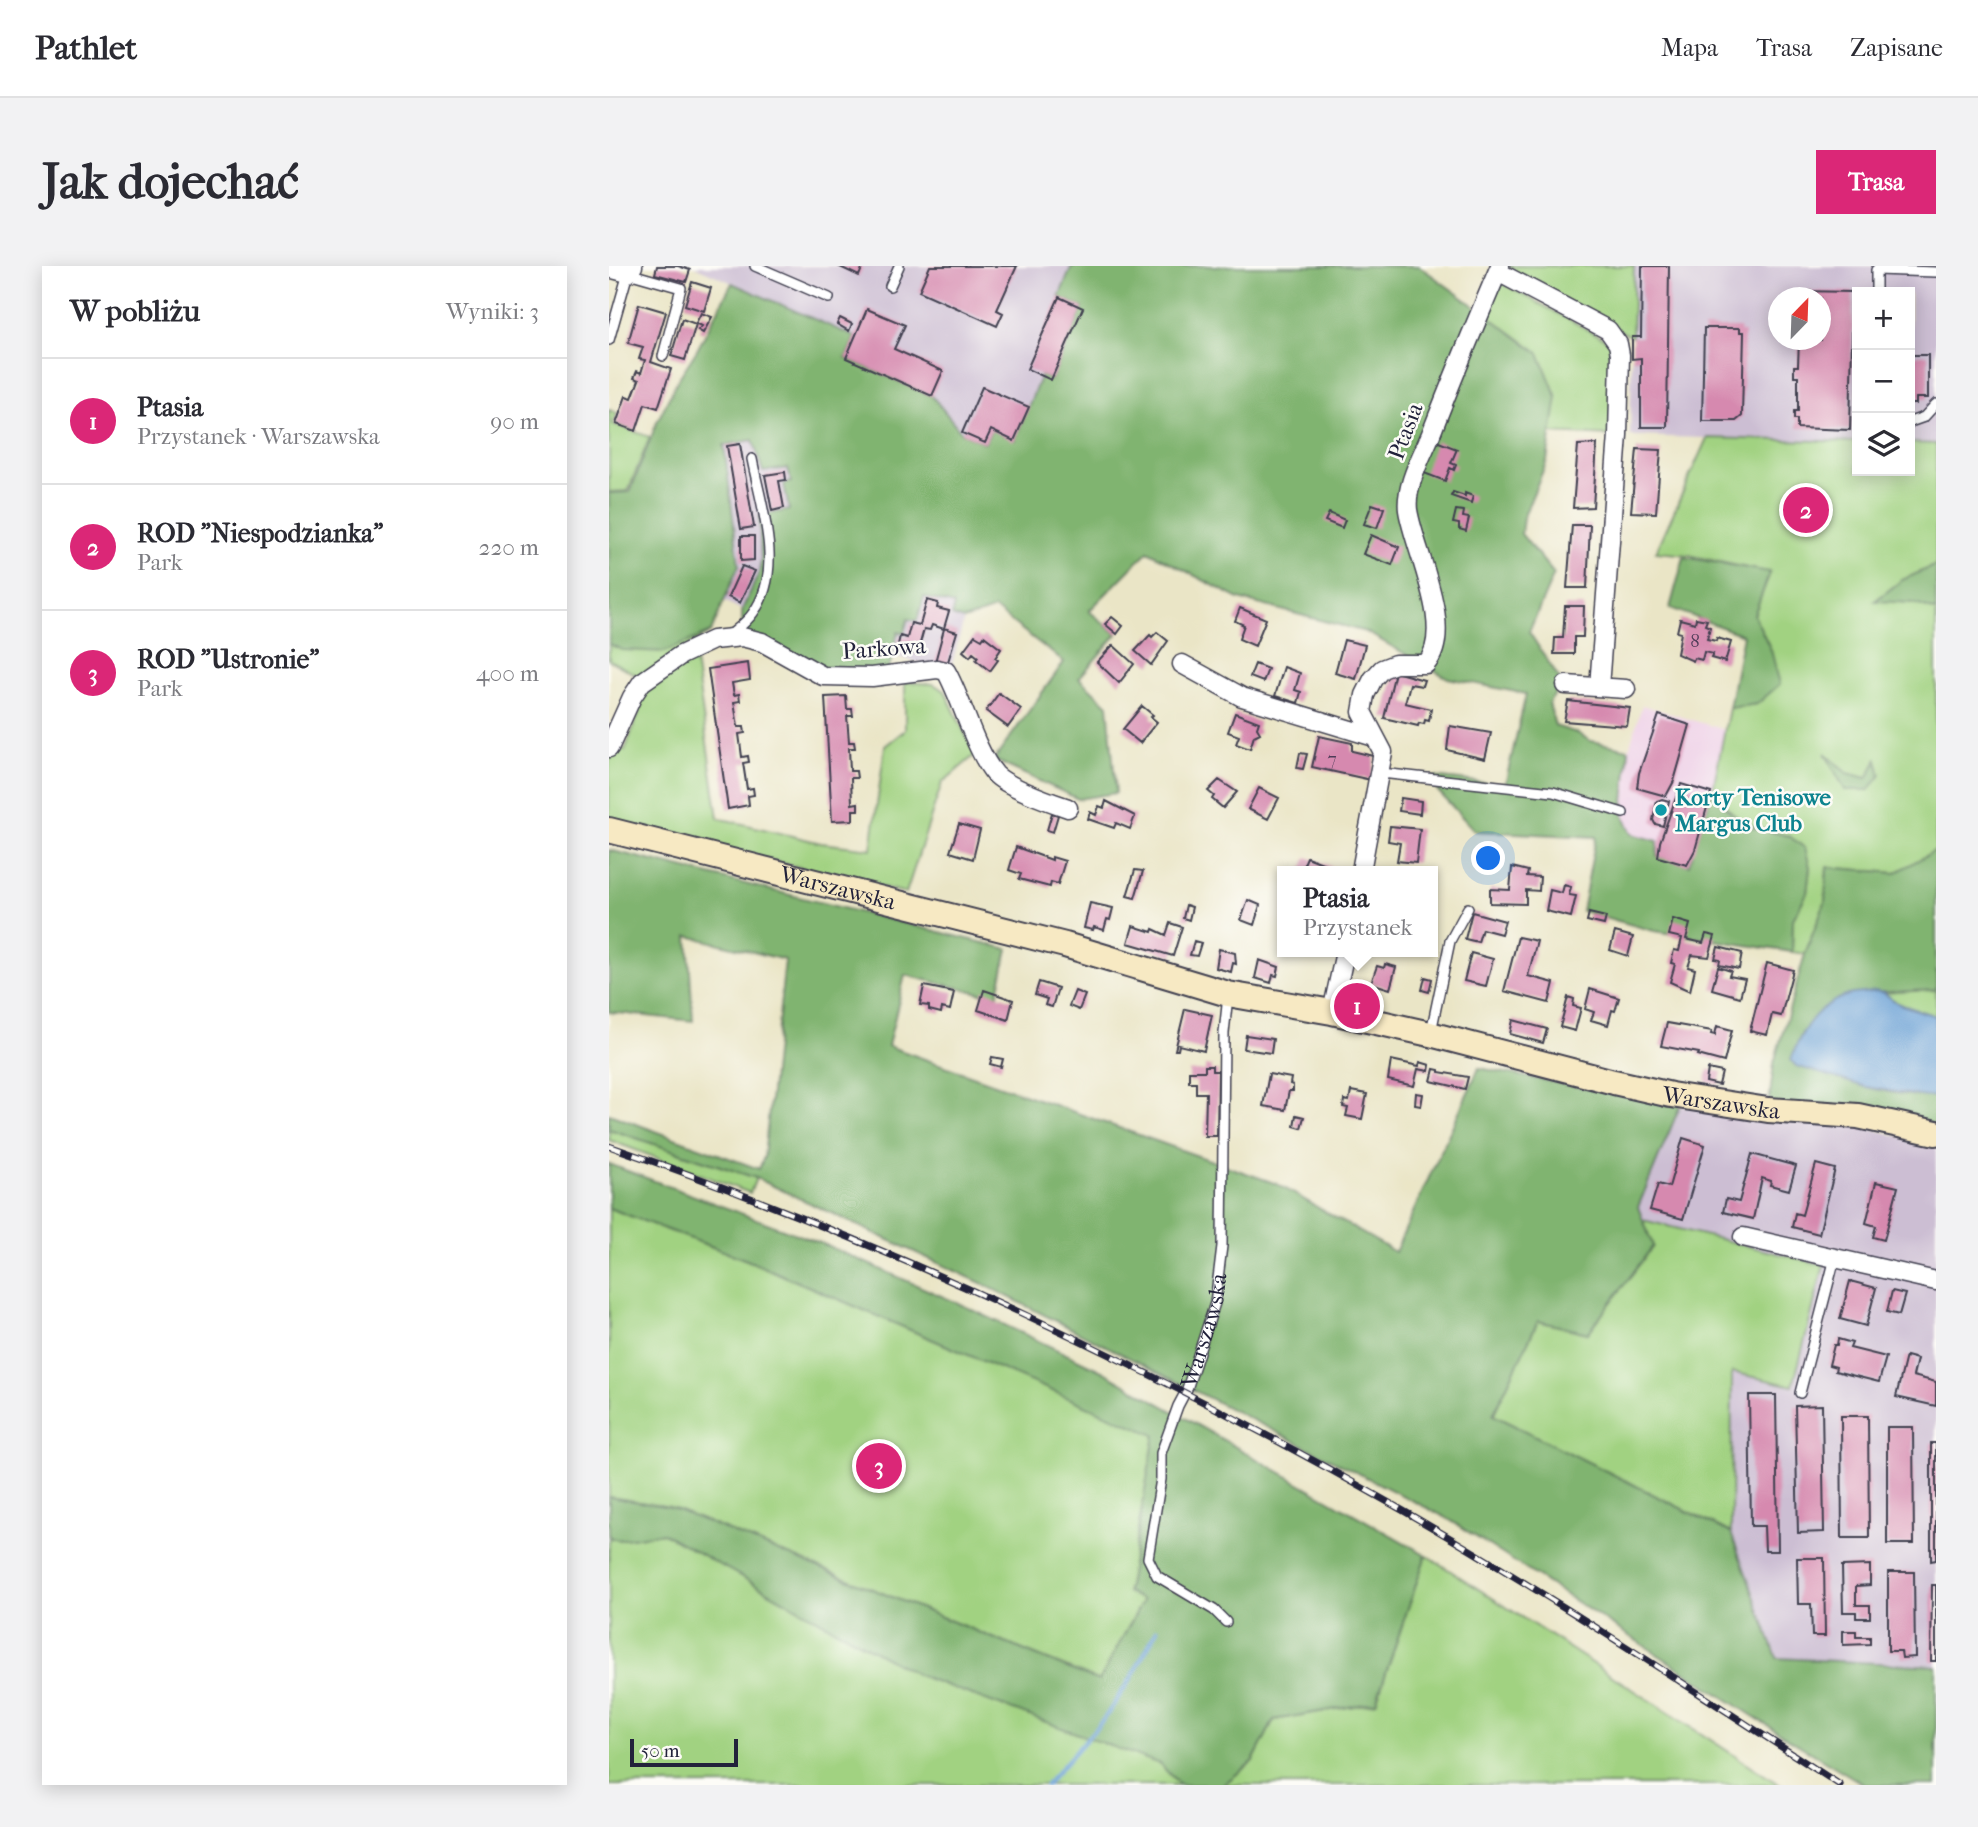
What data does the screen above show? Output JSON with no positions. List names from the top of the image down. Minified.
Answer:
{"streets":{"street":["Ptasia","Parkowa","Warszawska"]},"places":["Korty Tenisowe Margus Club"],"house_numbers":["8","7"],"scale_bar":"50 m","north":"top right","page":{"header":"Pathlet","nav":["Mapa","Trasa","Zapisane"],"buttons":"Trasa","title":"Jak dojechać","heading":["W pobliżu","Wyniki: 3"],"map_buttons":["+","−"],"list":[{"mark":"1","name":"Ptasia","note":"Przystanek · Warszawska","value":"90 m"},{"mark":"2","name":"ROD \"Niespodzianka\"","note":"Park","value":"220 m"},{"mark":"3","name":"ROD \"Ustronie\"","note":"Park","value":"400 m"}],"pins":["2","1","3"],"popup":["Ptasia","Przystanek"],"scale":"50 m"}}
